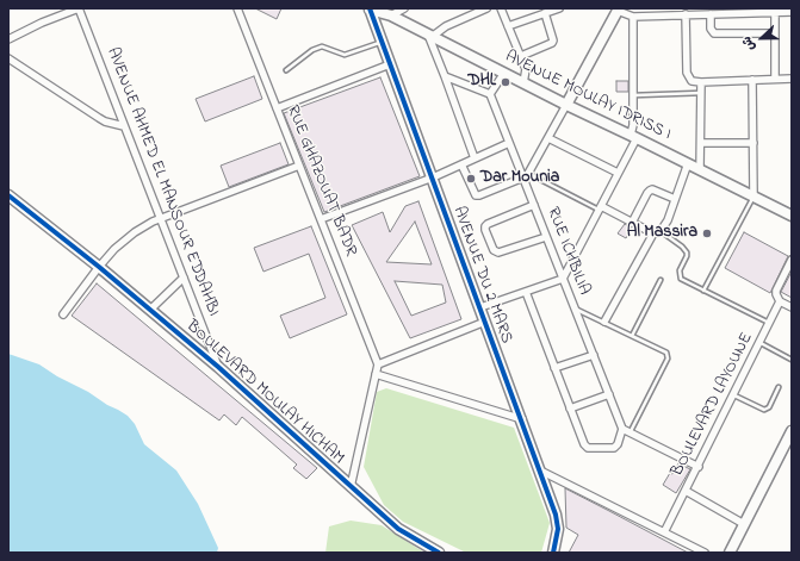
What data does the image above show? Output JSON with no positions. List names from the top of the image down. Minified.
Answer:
{"streets":{"street":["AVENUE MOULAY IDRISS I","RUE GHAZOUAT BADR","AVENUE AHMED EL MANSOUR EDDAHBI","RUE ICHBILIA","AVENUE DU 2 MARS","BOULEVARD MOULAY HICHAM","BOULEVARD LAYOUNE"]},"crossings":[["AVENUE MOULAY IDRISS I","AVENUE DU 2 MARS"],["AVENUE AHMED EL MANSOUR EDDAHBI","BOULEVARD MOULAY HICHAM"]],"places":["DHL","Dar Mounia","Al Massira"],"north":"left"}
